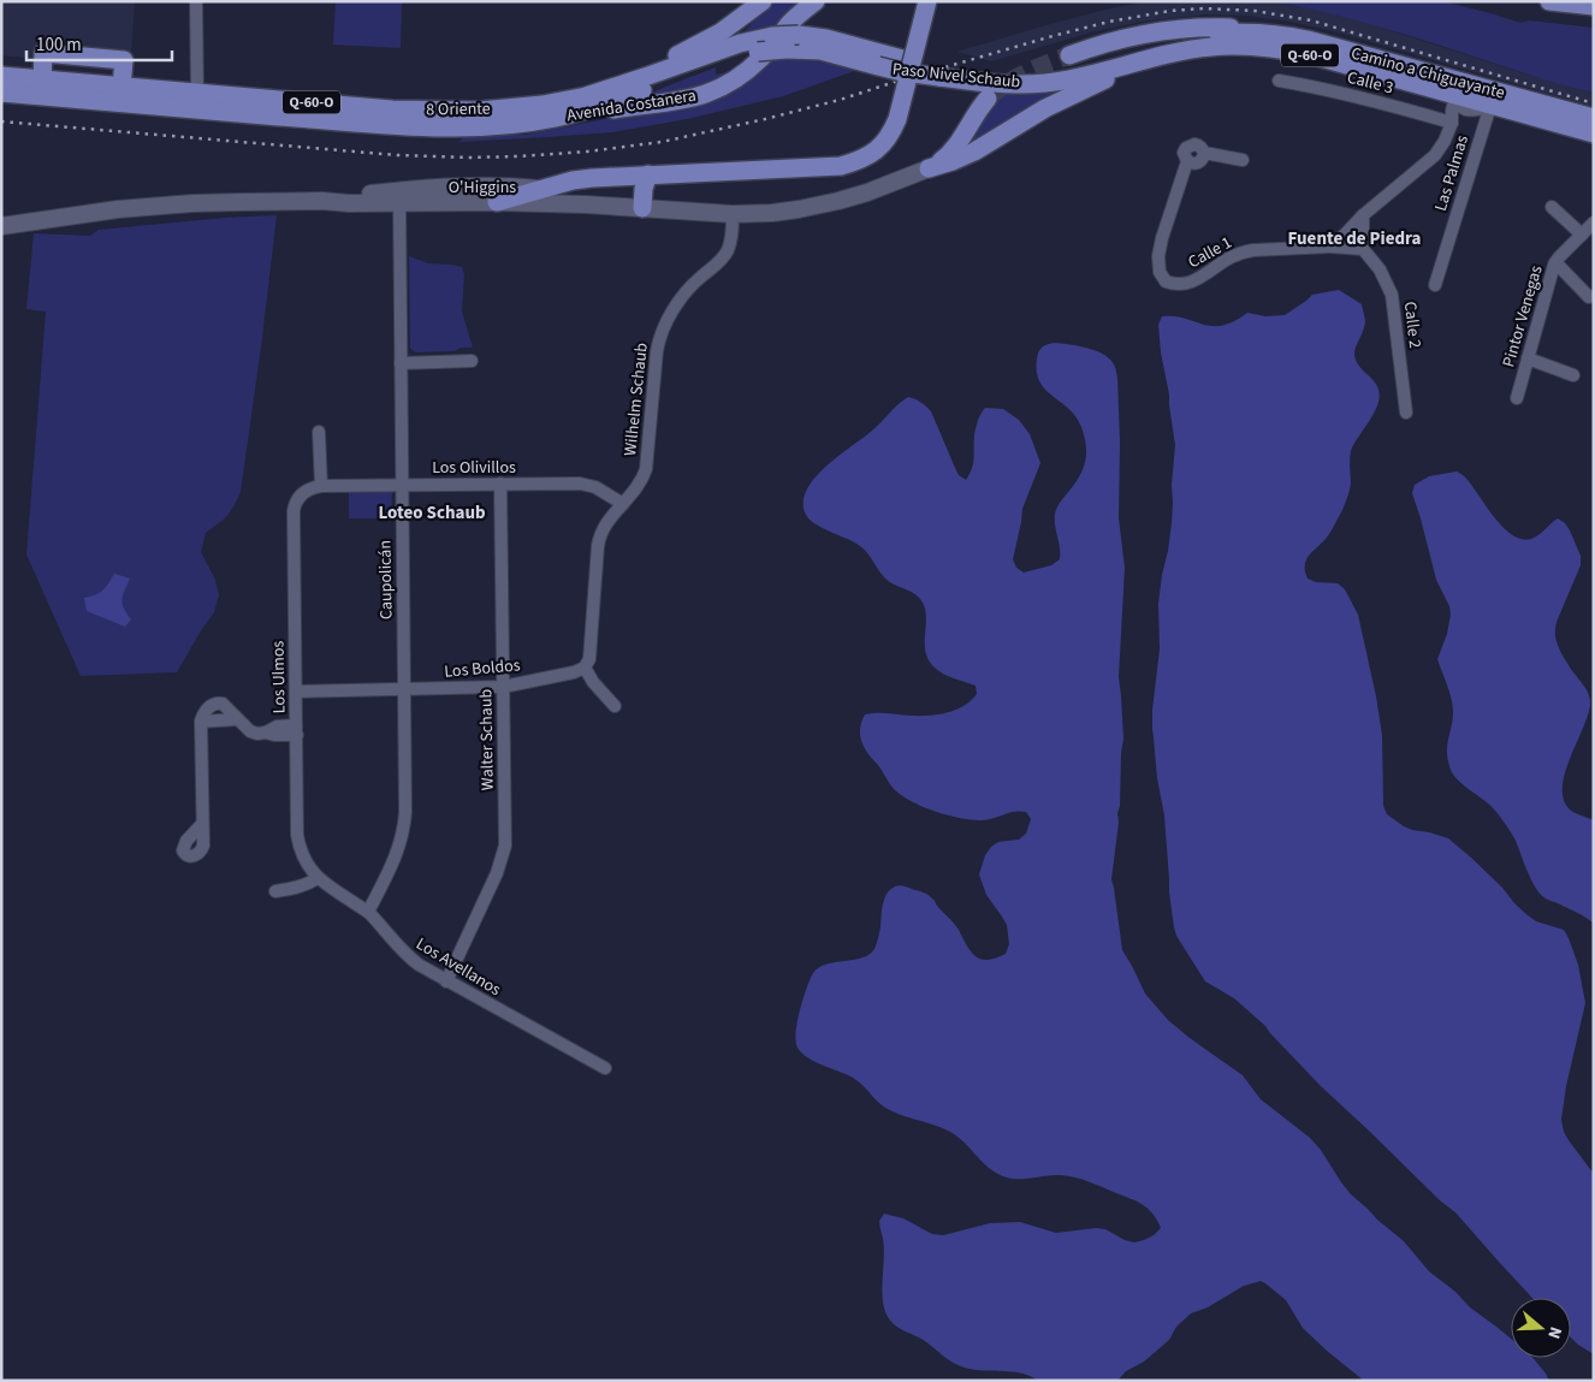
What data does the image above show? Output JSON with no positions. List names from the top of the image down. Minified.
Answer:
{"streets":{"main road":["Q-60-O","Camino a Chiguayante","Paso Nivel Schaub","Avenida Costanera","8 Oriente","O'Higgins"],"street":["Calle 3","Las Palmas","Calle 1","Pintor Venegas","Calle 2","Wilhelm Schaub","Los Olivillos","Caupolicán","Los Boldos","Los Ulmos","Walter Schaub","Los Avellanos"]},"crossings":[["Camino a Chiguayante","Paso Nivel Schaub"],["Camino a Chiguayante","Las Palmas"],["Paso Nivel Schaub","8 Oriente"],["Avenida Costanera","8 Oriente"],["O'Higgins","Wilhelm Schaub"],["O'Higgins","Caupolicán"],["Wilhelm Schaub","Los Olivillos"],["Wilhelm Schaub","Los Boldos"],["Los Olivillos","Caupolicán"],["Los Olivillos","Los Ulmos"],["Los Olivillos","Walter Schaub"],["Caupolicán","Los Boldos"],["Caupolicán","Los Avellanos"],["Los Boldos","Los Ulmos"],["Los Boldos","Walter Schaub"],["Los Ulmos","Los Avellanos"],["Walter Schaub","Los Avellanos"]],"districts":["Fuente de Piedra","Loteo Schaub"],"scale_bar":"100 m","north":"right"}
